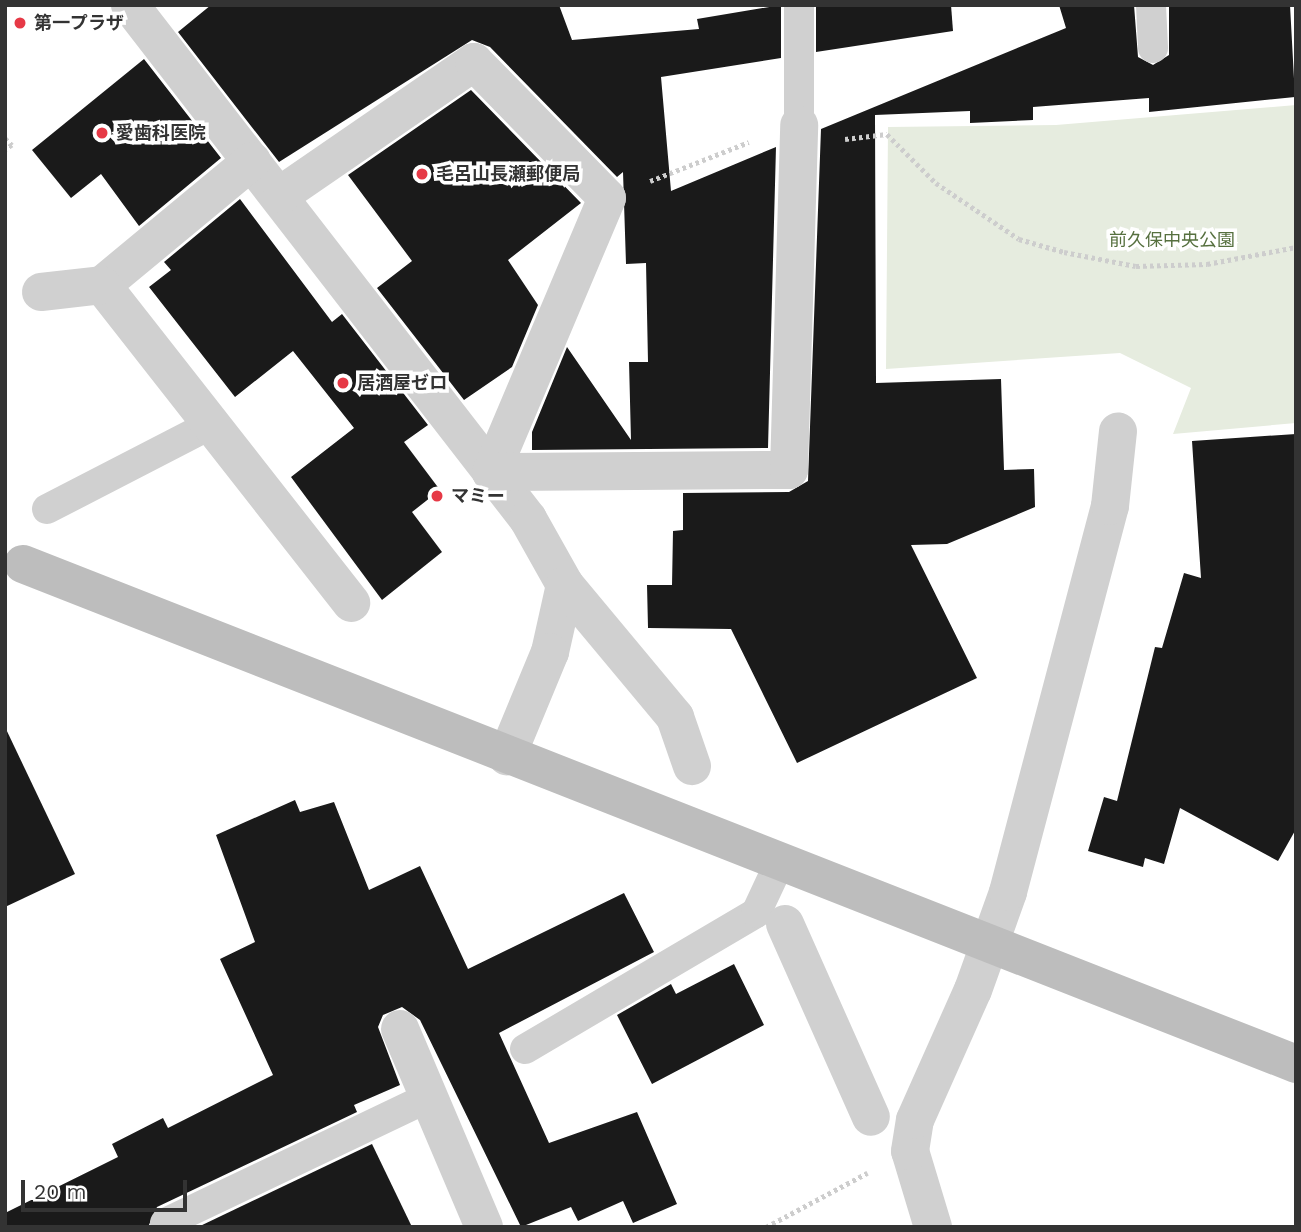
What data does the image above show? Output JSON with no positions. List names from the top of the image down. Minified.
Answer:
{"parks":["前久保中央公園"],"places":["第一プラザ","愛歯科医院","毛呂山長瀬郵便局","居酒屋ゼロ","マミー"],"scale_bar":"20 m"}
